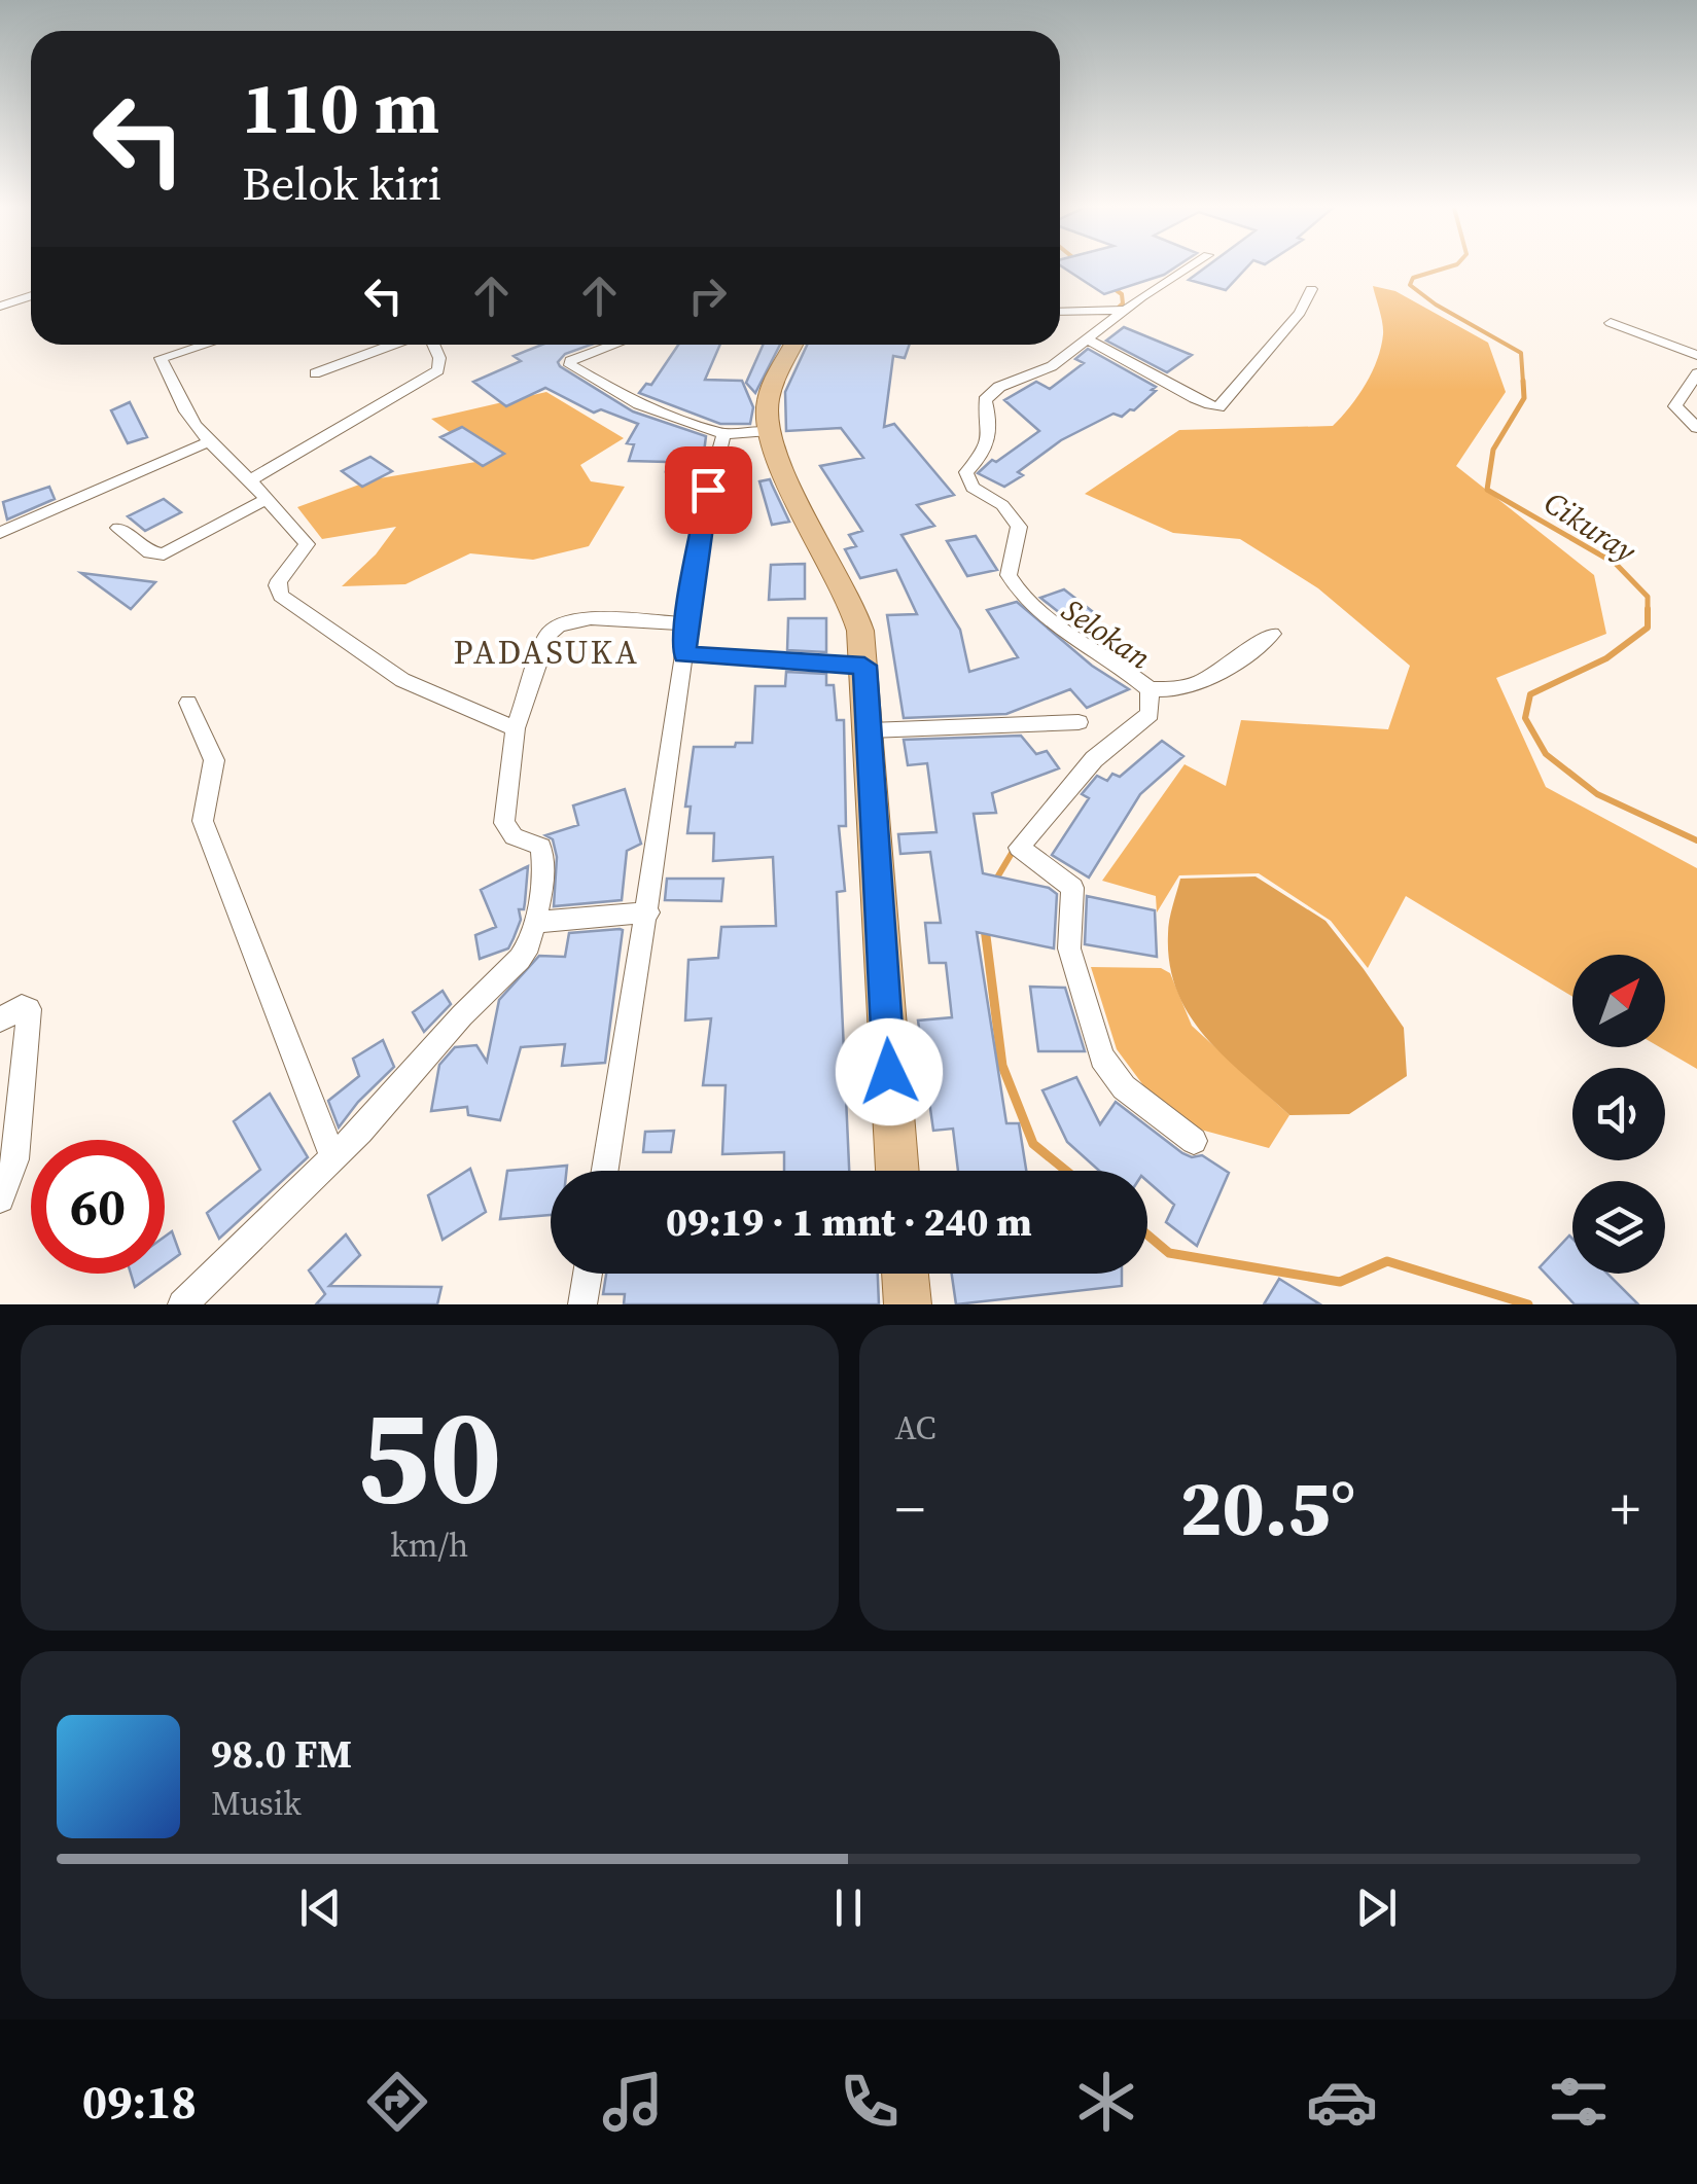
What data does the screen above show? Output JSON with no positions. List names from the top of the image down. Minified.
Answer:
{"districts":["PADASUKA"],"water":["Cikuray","Selokan"],"north":"top right","page":{"turn":["110 m","Belok kiri"],"limit":"60","trip":"09:19 · 1 mnt · 240 m","tile":[["50","km/h"],"AC"],"heat":["−","20.5°","+"],"song":["98.0 FM","Musik"],"tabs":"09:18"}}
